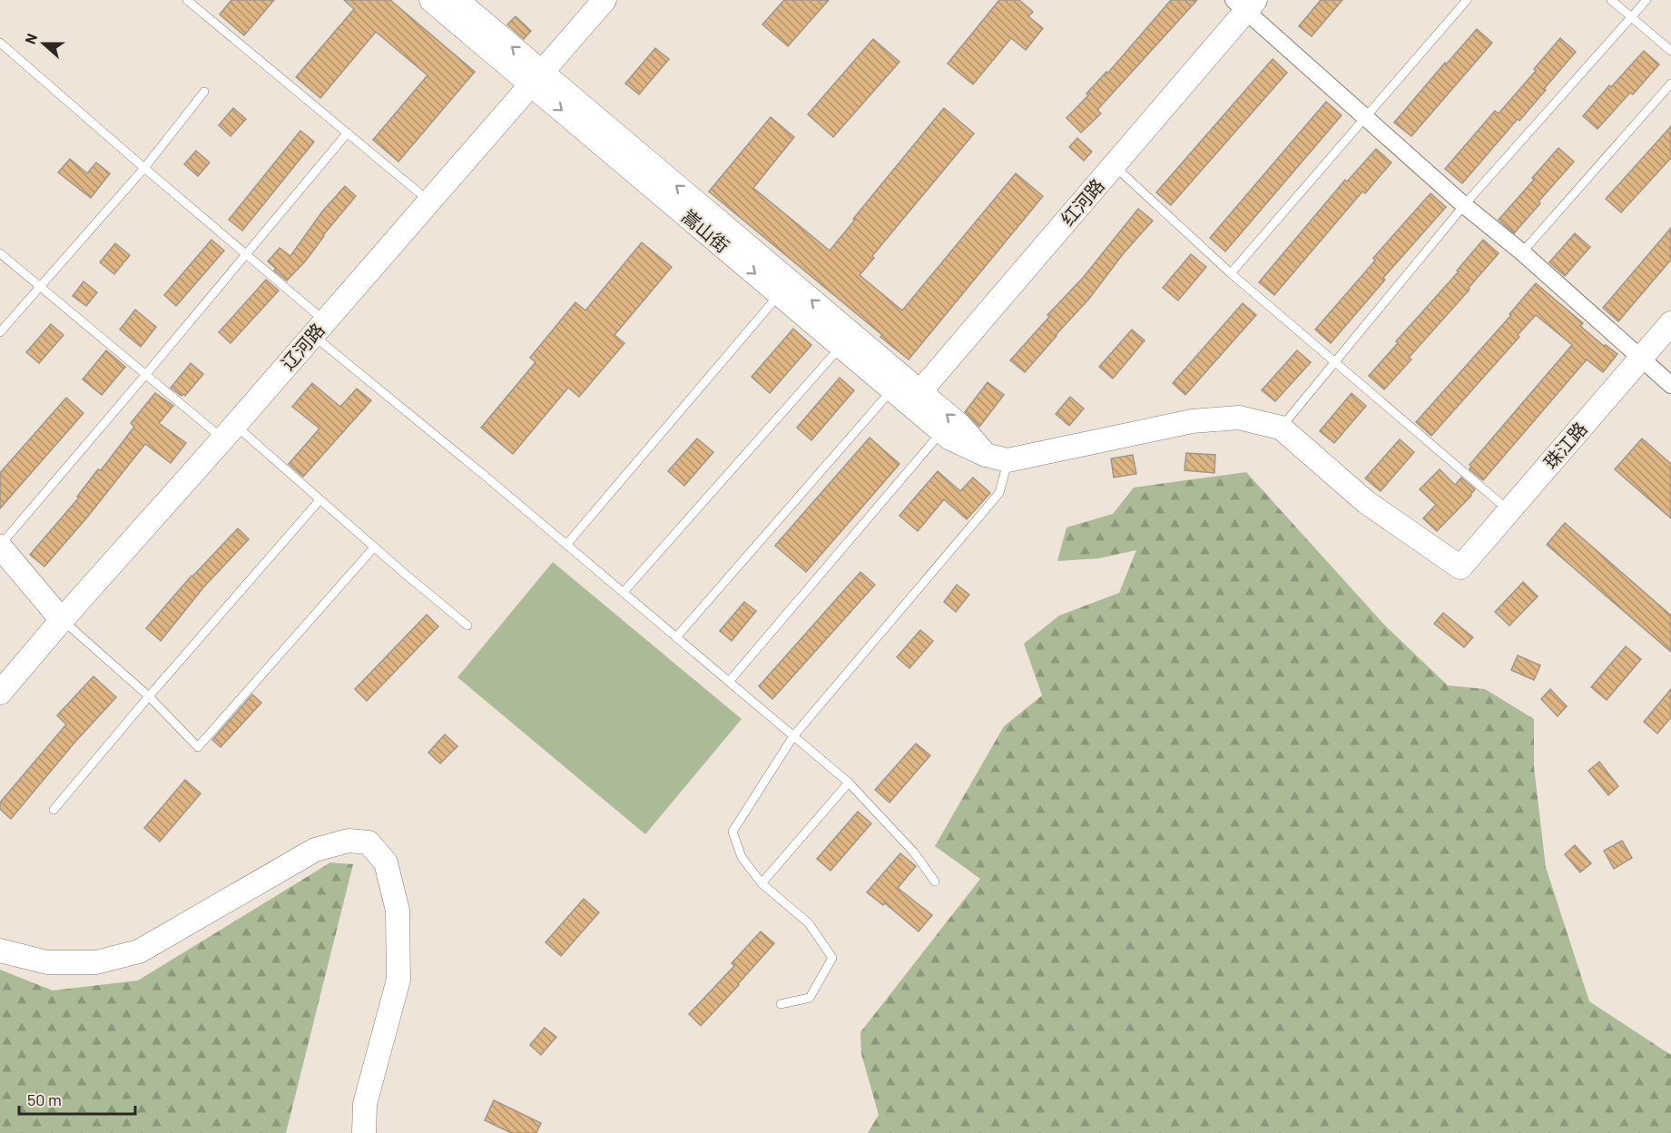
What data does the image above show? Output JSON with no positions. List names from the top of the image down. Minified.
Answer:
{"streets":{"street":["红河路","嵩山街","辽河路","珠江路"]},"crossings":[["红河路","嵩山街"],["嵩山街","辽河路"]],"scale_bar":"50 m","north":"left"}
